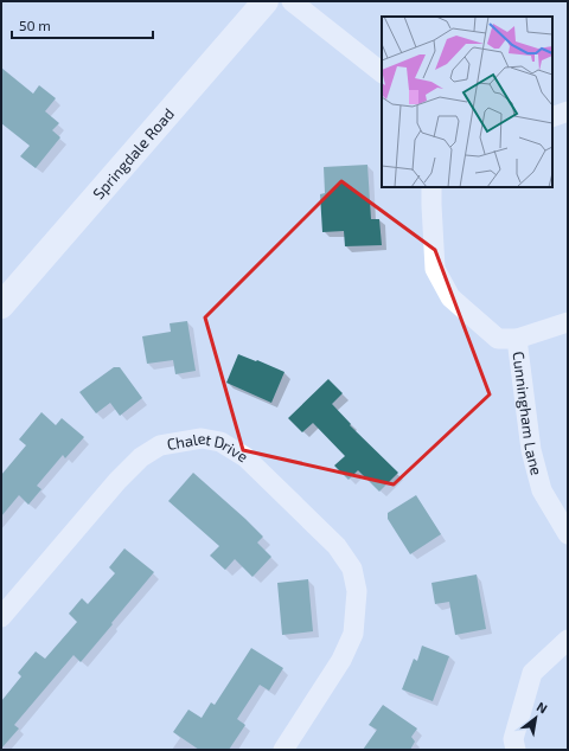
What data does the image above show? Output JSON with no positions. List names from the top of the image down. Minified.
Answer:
{"streets":{"main road":["Springdale Road"],"street":["Cunningham Lane","Chalet Drive"]},"scale_bar":"50 m","north":"top right"}
